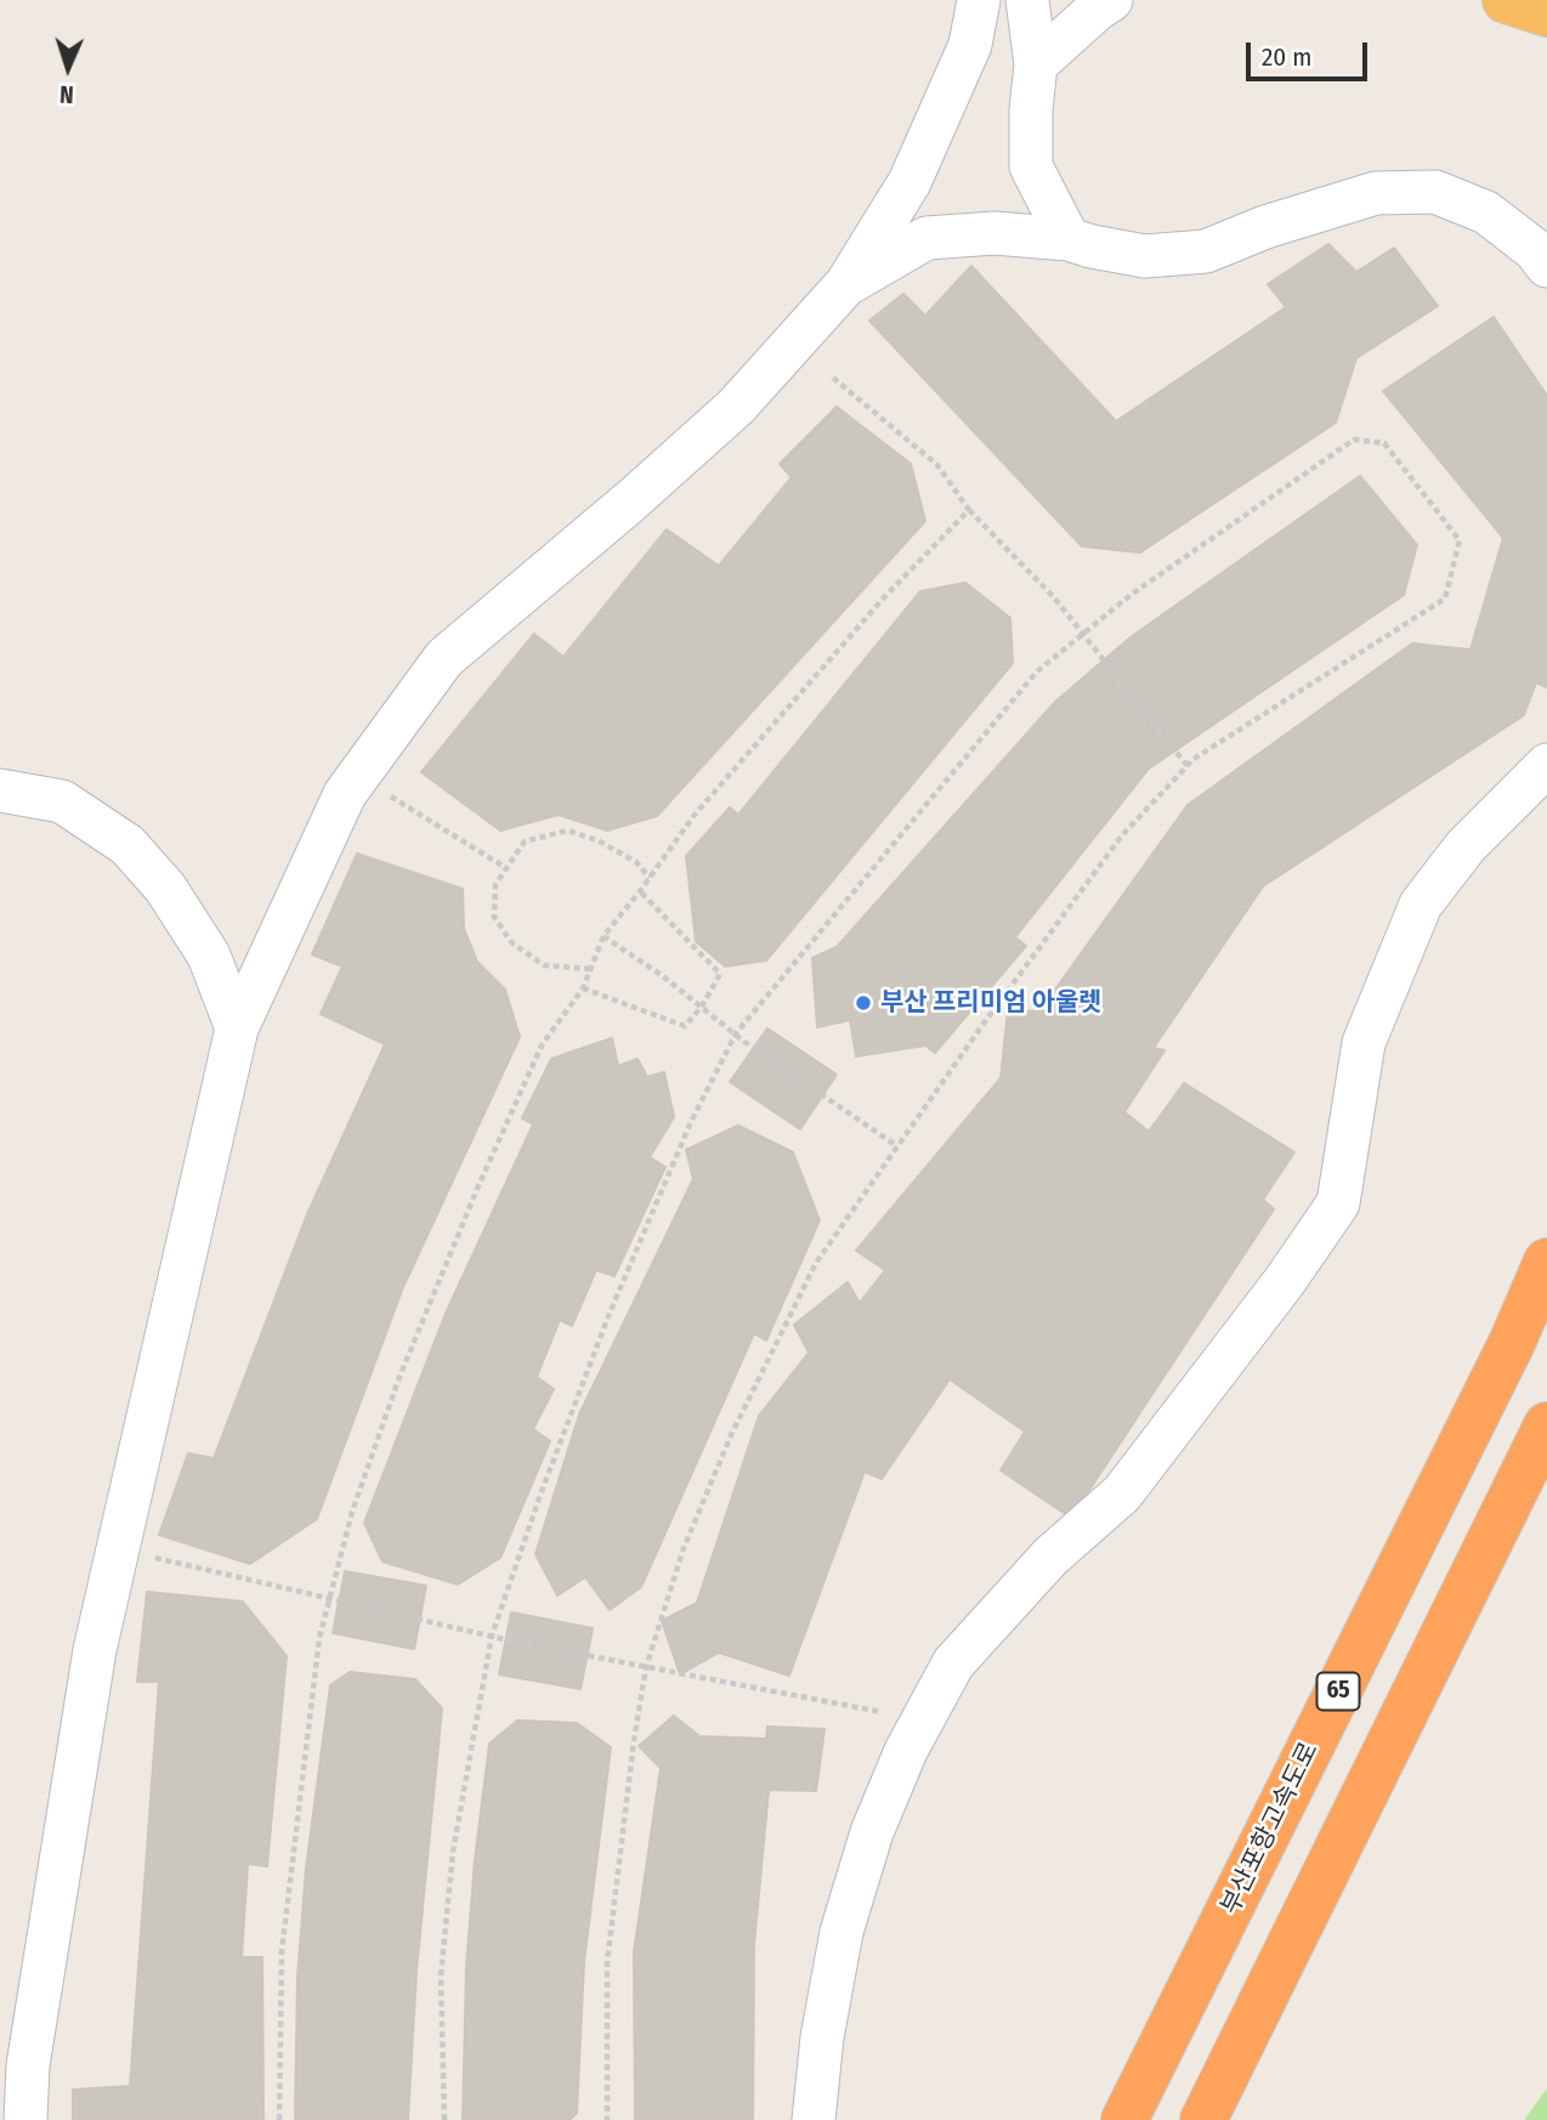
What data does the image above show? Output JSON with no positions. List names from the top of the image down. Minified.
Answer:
{"streets":{"highway":["65","부산포항고속도로"]},"places":["부산 프리미엄 아울렛"],"scale_bar":"20 m","north":"bottom"}
